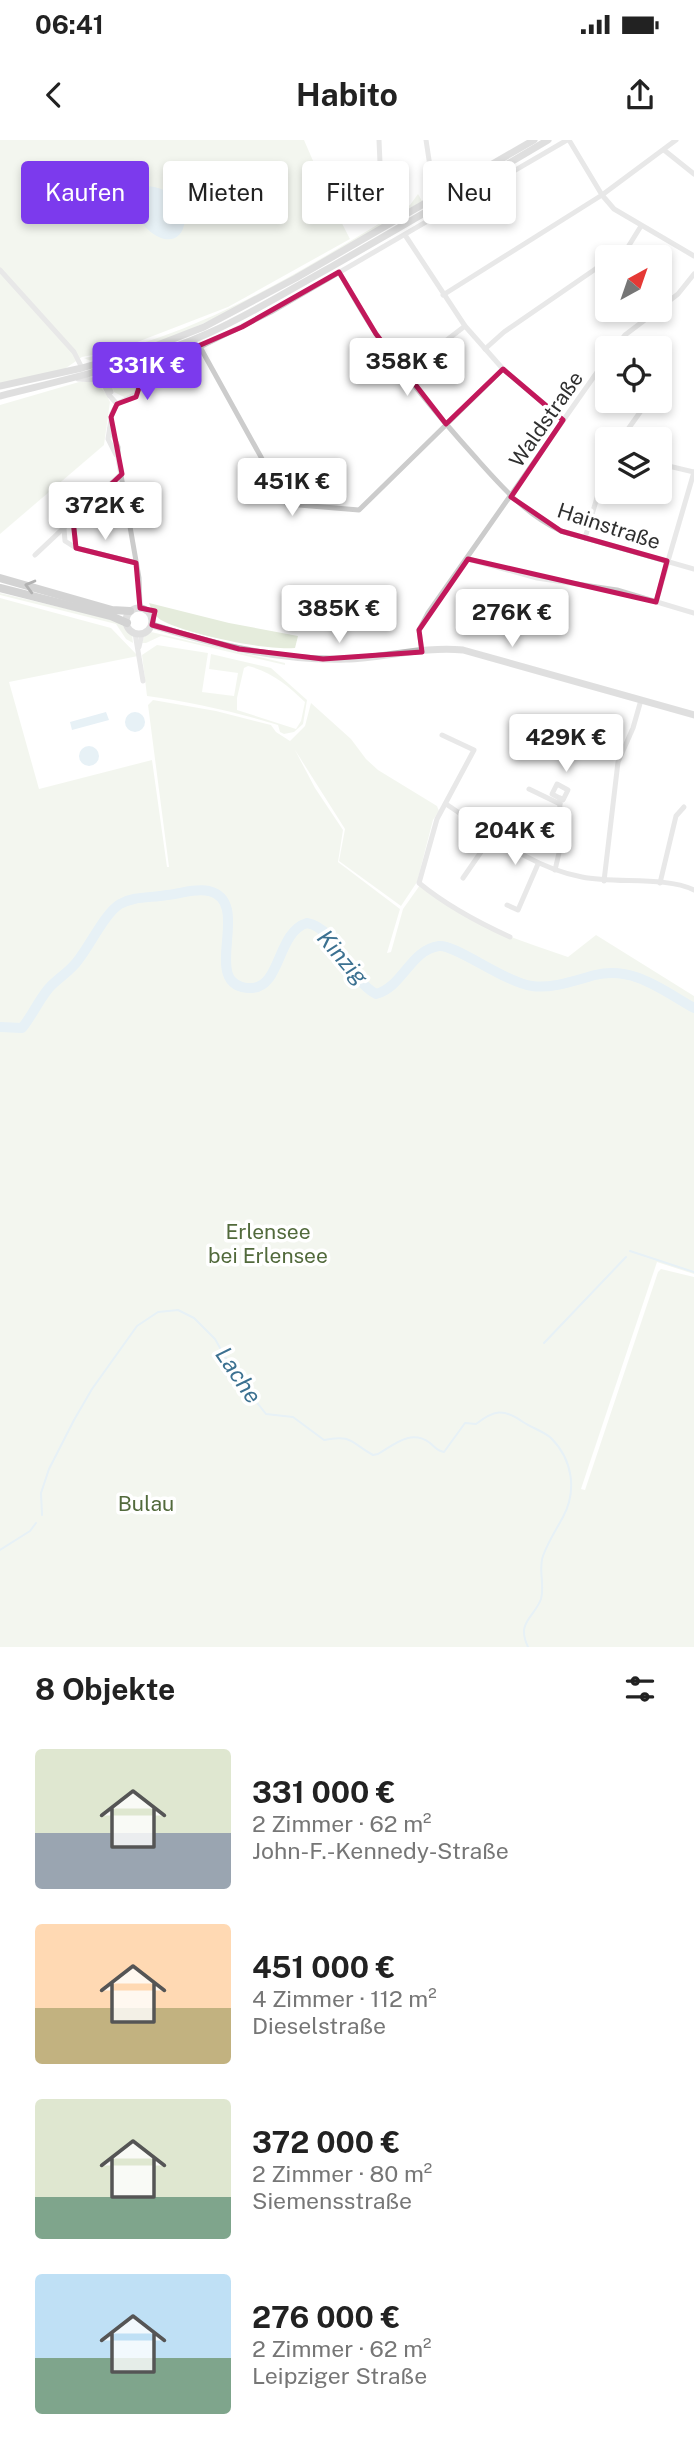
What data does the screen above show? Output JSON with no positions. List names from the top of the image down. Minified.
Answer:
{"streets":{"street":["Waldstraße","Hainstraße"]},"crossings":[["Waldstraße","Hainstraße"]],"water":["Kinzig","Lache"],"parks":["Erlensee bei Erlensee","Bulau"],"north":"top right","page":{"status":"06:41","header":"Habito","chip":["Kaufen","Mieten","Filter","Neu"],"price":["358K €","331K €","451K €","372K €","385K €","276K €","429K €","204K €"],"heading":"8 Objekte","list":[{"name":"331 000 €","note":"2 Zimmer · 62 m² · John-F.-Kennedy-Straße"},{"name":"451 000 €","note":"4 Zimmer · 112 m² · Dieselstraße"},{"name":"372 000 €","note":"2 Zimmer · 80 m² · Siemensstraße"},{"name":"276 000 €","note":"2 Zimmer · 62 m² · Leipziger Straße"}]}}
